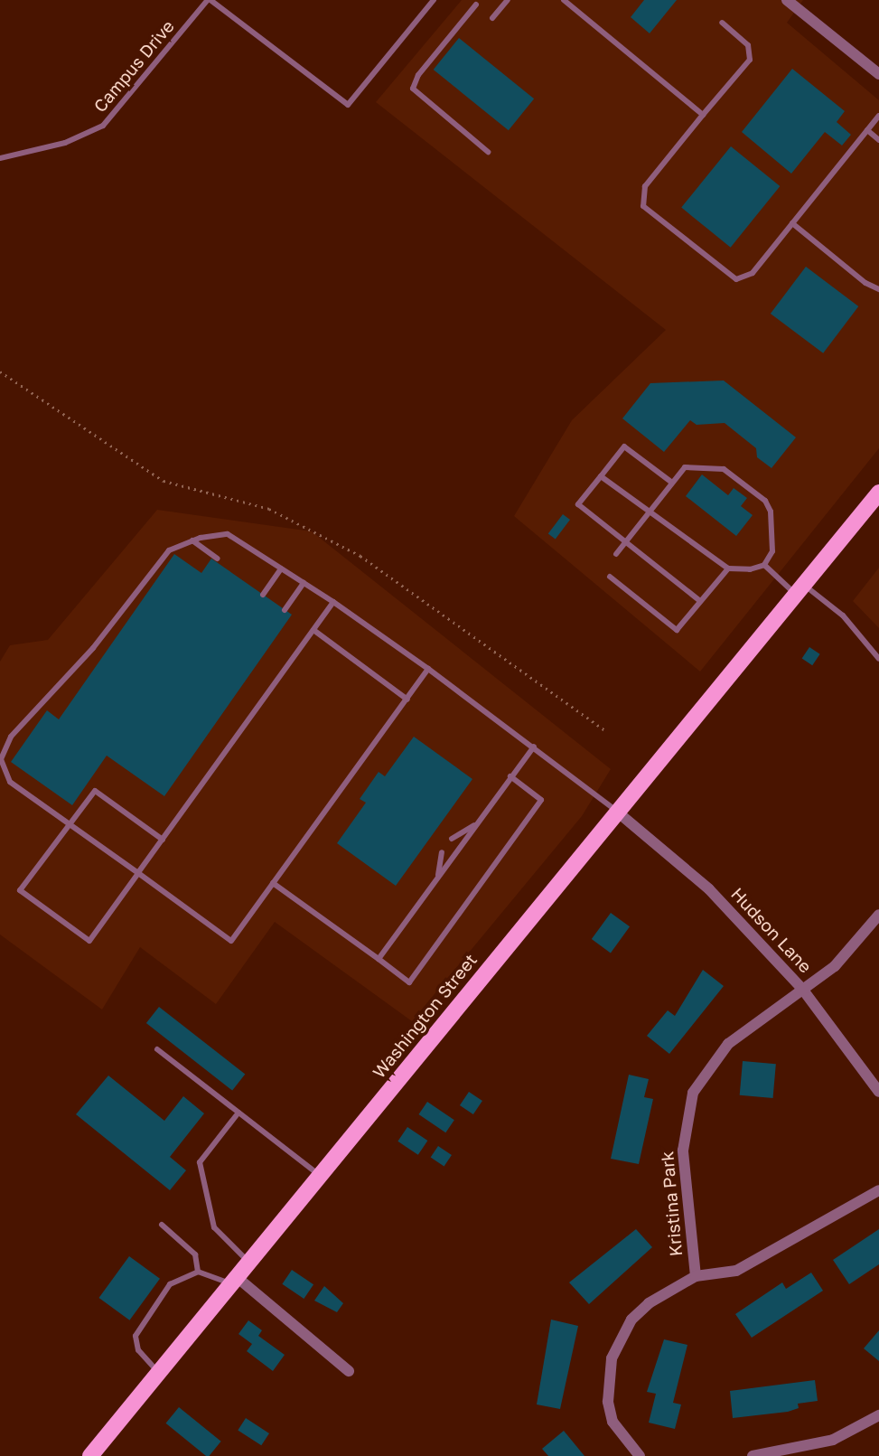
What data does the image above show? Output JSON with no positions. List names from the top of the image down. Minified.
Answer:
{"streets":{"main road":["Washington Street"],"street":["Hudson Lane","Kristina Park"],"lane":["Campus Drive"]},"crossings":[["Hudson Lane","Washington Street"],["Hudson Lane","Kristina Park"]]}
